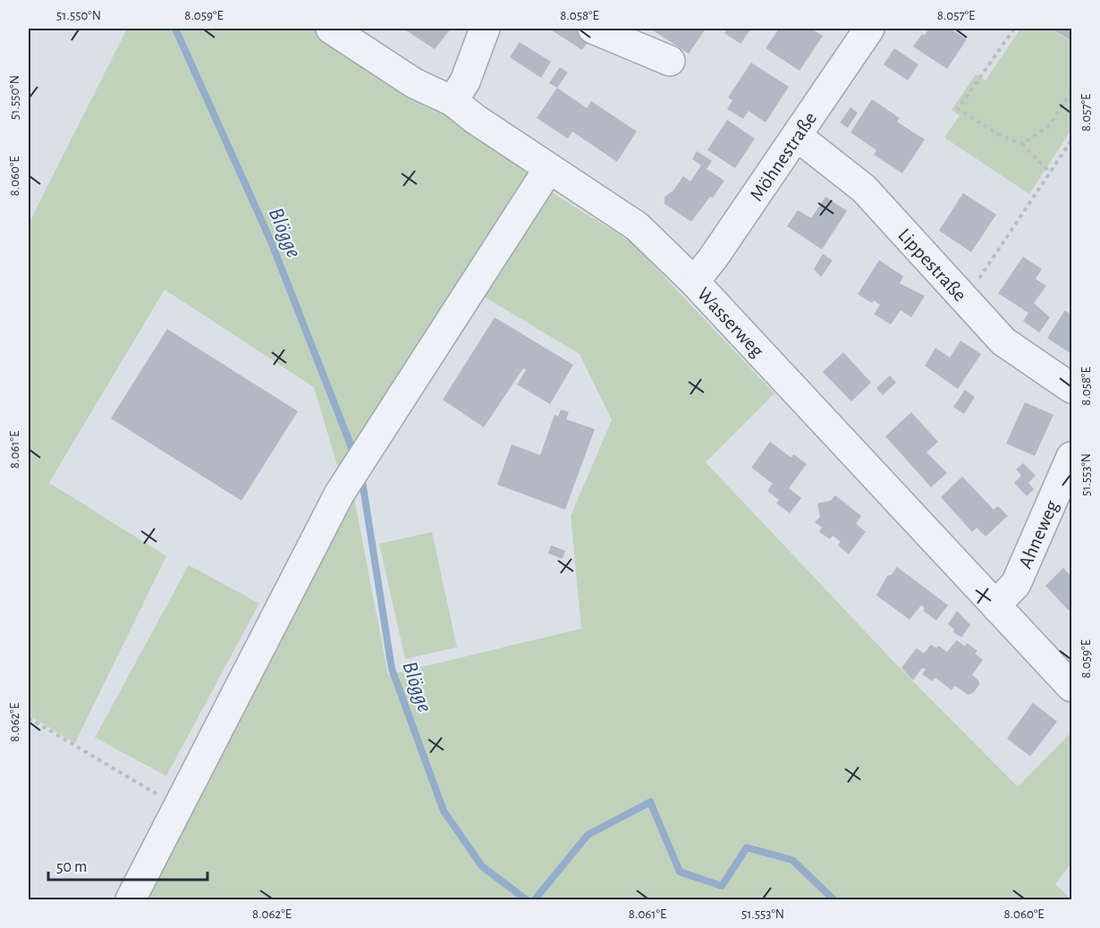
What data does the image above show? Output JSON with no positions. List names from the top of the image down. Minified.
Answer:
{"streets":{"street":["Möhnestraße","Lippestraße","Wasserweg","Ahneweg"]},"crossings":[["Möhnestraße","Lippestraße"],["Möhnestraße","Wasserweg"],["Wasserweg","Ahneweg"]],"water":["Blögge"],"scale_bar":"50 m","coordinates":["51.550°N","8.059°E","8.058°E","8.057°E","8.060°E","8.061°E","51.553°N","8.062°E"]}
